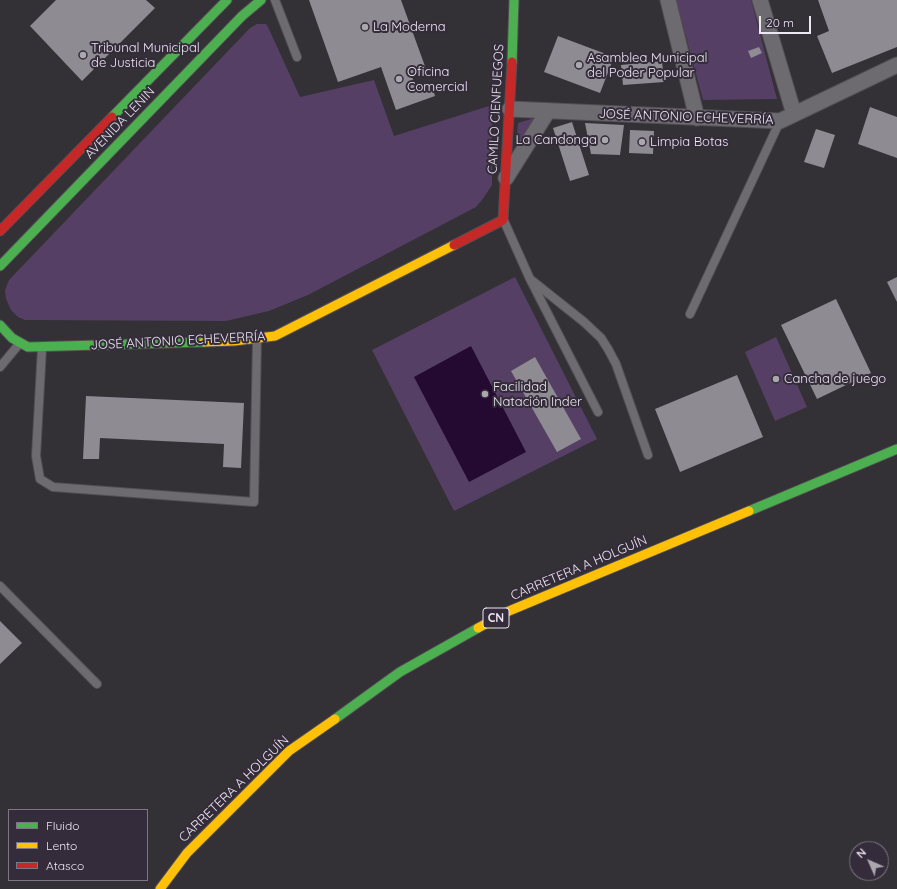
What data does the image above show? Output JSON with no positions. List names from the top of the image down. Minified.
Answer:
{"streets":{"main road":["CAMILO CIENFUEGOS","JOSÉ ANTONIO ECHEVERRÍA","AVENIDA LENIN","CARRETERA A HOLGUÍN","CN"]},"crossings":[["CAMILO CIENFUEGOS","JOSÉ ANTONIO ECHEVERRÍA"]],"places":["La Moderna","Tribunal Municipal de Justicia","Asamblea Municipal del Poder Popular","Oficina Comercial","La Candonga","Limpia Botas","Cancha de juego","Facilidad Natación Inder"],"legend":["Fluido","Lento","Atasco"],"scale_bar":"20 m","north":"top left"}
